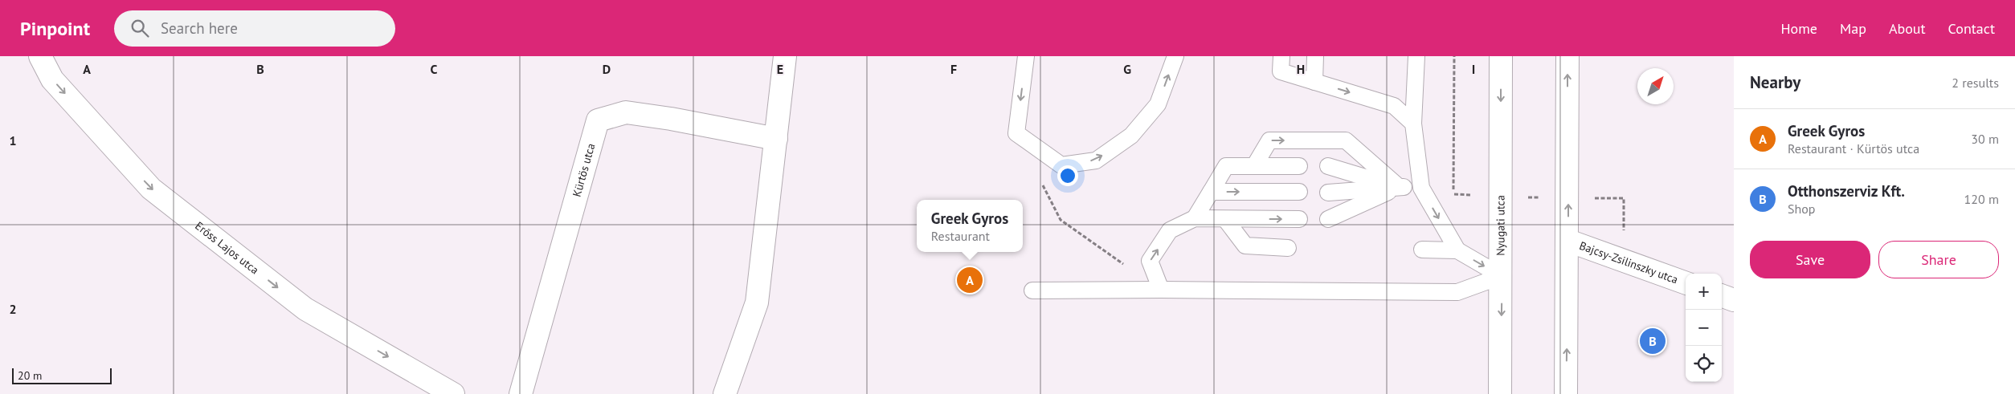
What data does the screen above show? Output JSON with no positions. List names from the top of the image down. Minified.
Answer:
{"streets":{"street":["Kürtös utca","Nyugati utca","Erőss Lajos utca","Bajcsy-Zsilinszky utca"]},"one_way":["Erőss Lajos utca"],"scale_bar":"20 m","north":"top right","page":{"header":"Pinpoint","search":"Search here","nav":["Home","Map","About","Contact"],"heading":["Nearby","2 results"],"list":[{"mark":"A","name":"Greek Gyros","note":"Restaurant · Kürtös utca","value":"30 m"},{"mark":"B","name":"Otthonszerviz Kft.","note":"Shop","value":"120 m"}],"popup":["Greek Gyros","Restaurant"],"buttons":["Save","Share"],"pins":["A","B"],"map_buttons":["+","−"],"scale":"20 m"},"grid":{"columns":["A","B","C","D","E","F","G","H","I"],"rows":["1","2"]}}
